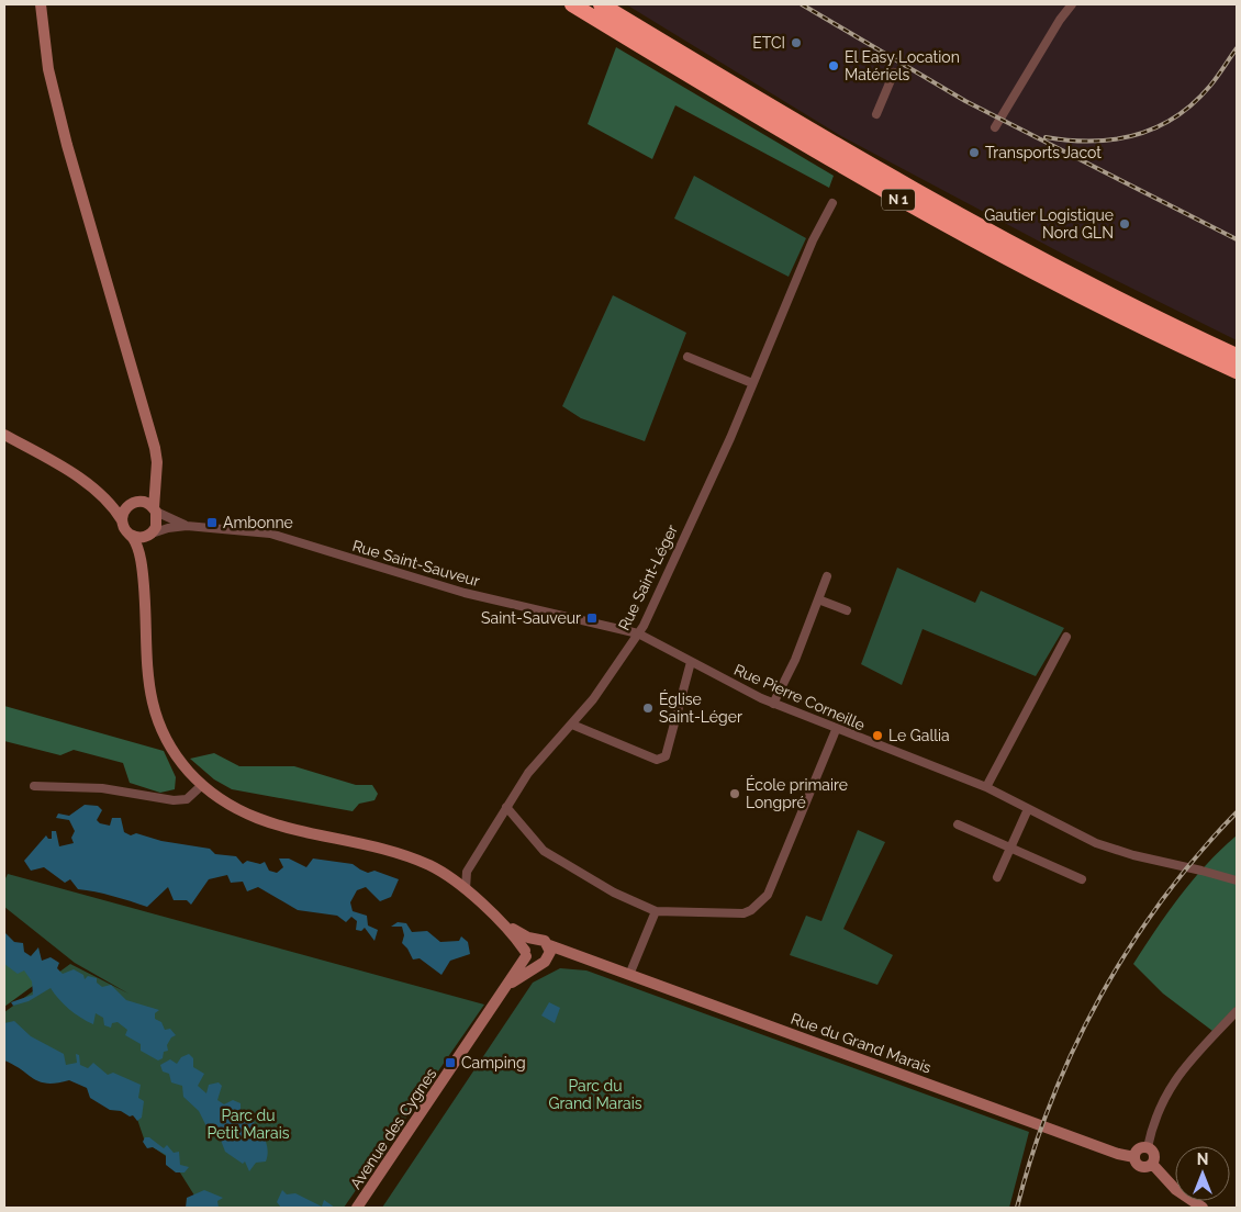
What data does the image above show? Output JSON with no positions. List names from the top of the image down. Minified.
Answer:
{"streets":{"highway":["N 1"],"street":["Rue Saint-Sauveur","Rue Saint-Léger","Rue Pierre Corneille","Rue du Grand Marais","Avenue des Cygnes"]},"crossings":[["Rue Saint-Sauveur","Rue Saint-Léger"],["Rue Saint-Sauveur","Rue Pierre Corneille"],["Rue Saint-Léger","Rue Pierre Corneille"],["Rue du Grand Marais","Avenue des Cygnes"]],"parks":["Parc du Grand Marais","Parc du Petit Marais"],"places":{"other":["ETCI","El Easy Location Matériels","Transports Jacot","Gautier Logistique Nord GLN","Église Saint-Léger","Le Gallia","École primaire Longpré"],"transit":["Ambonne","Saint-Sauveur","Camping"]},"north":"top"}
